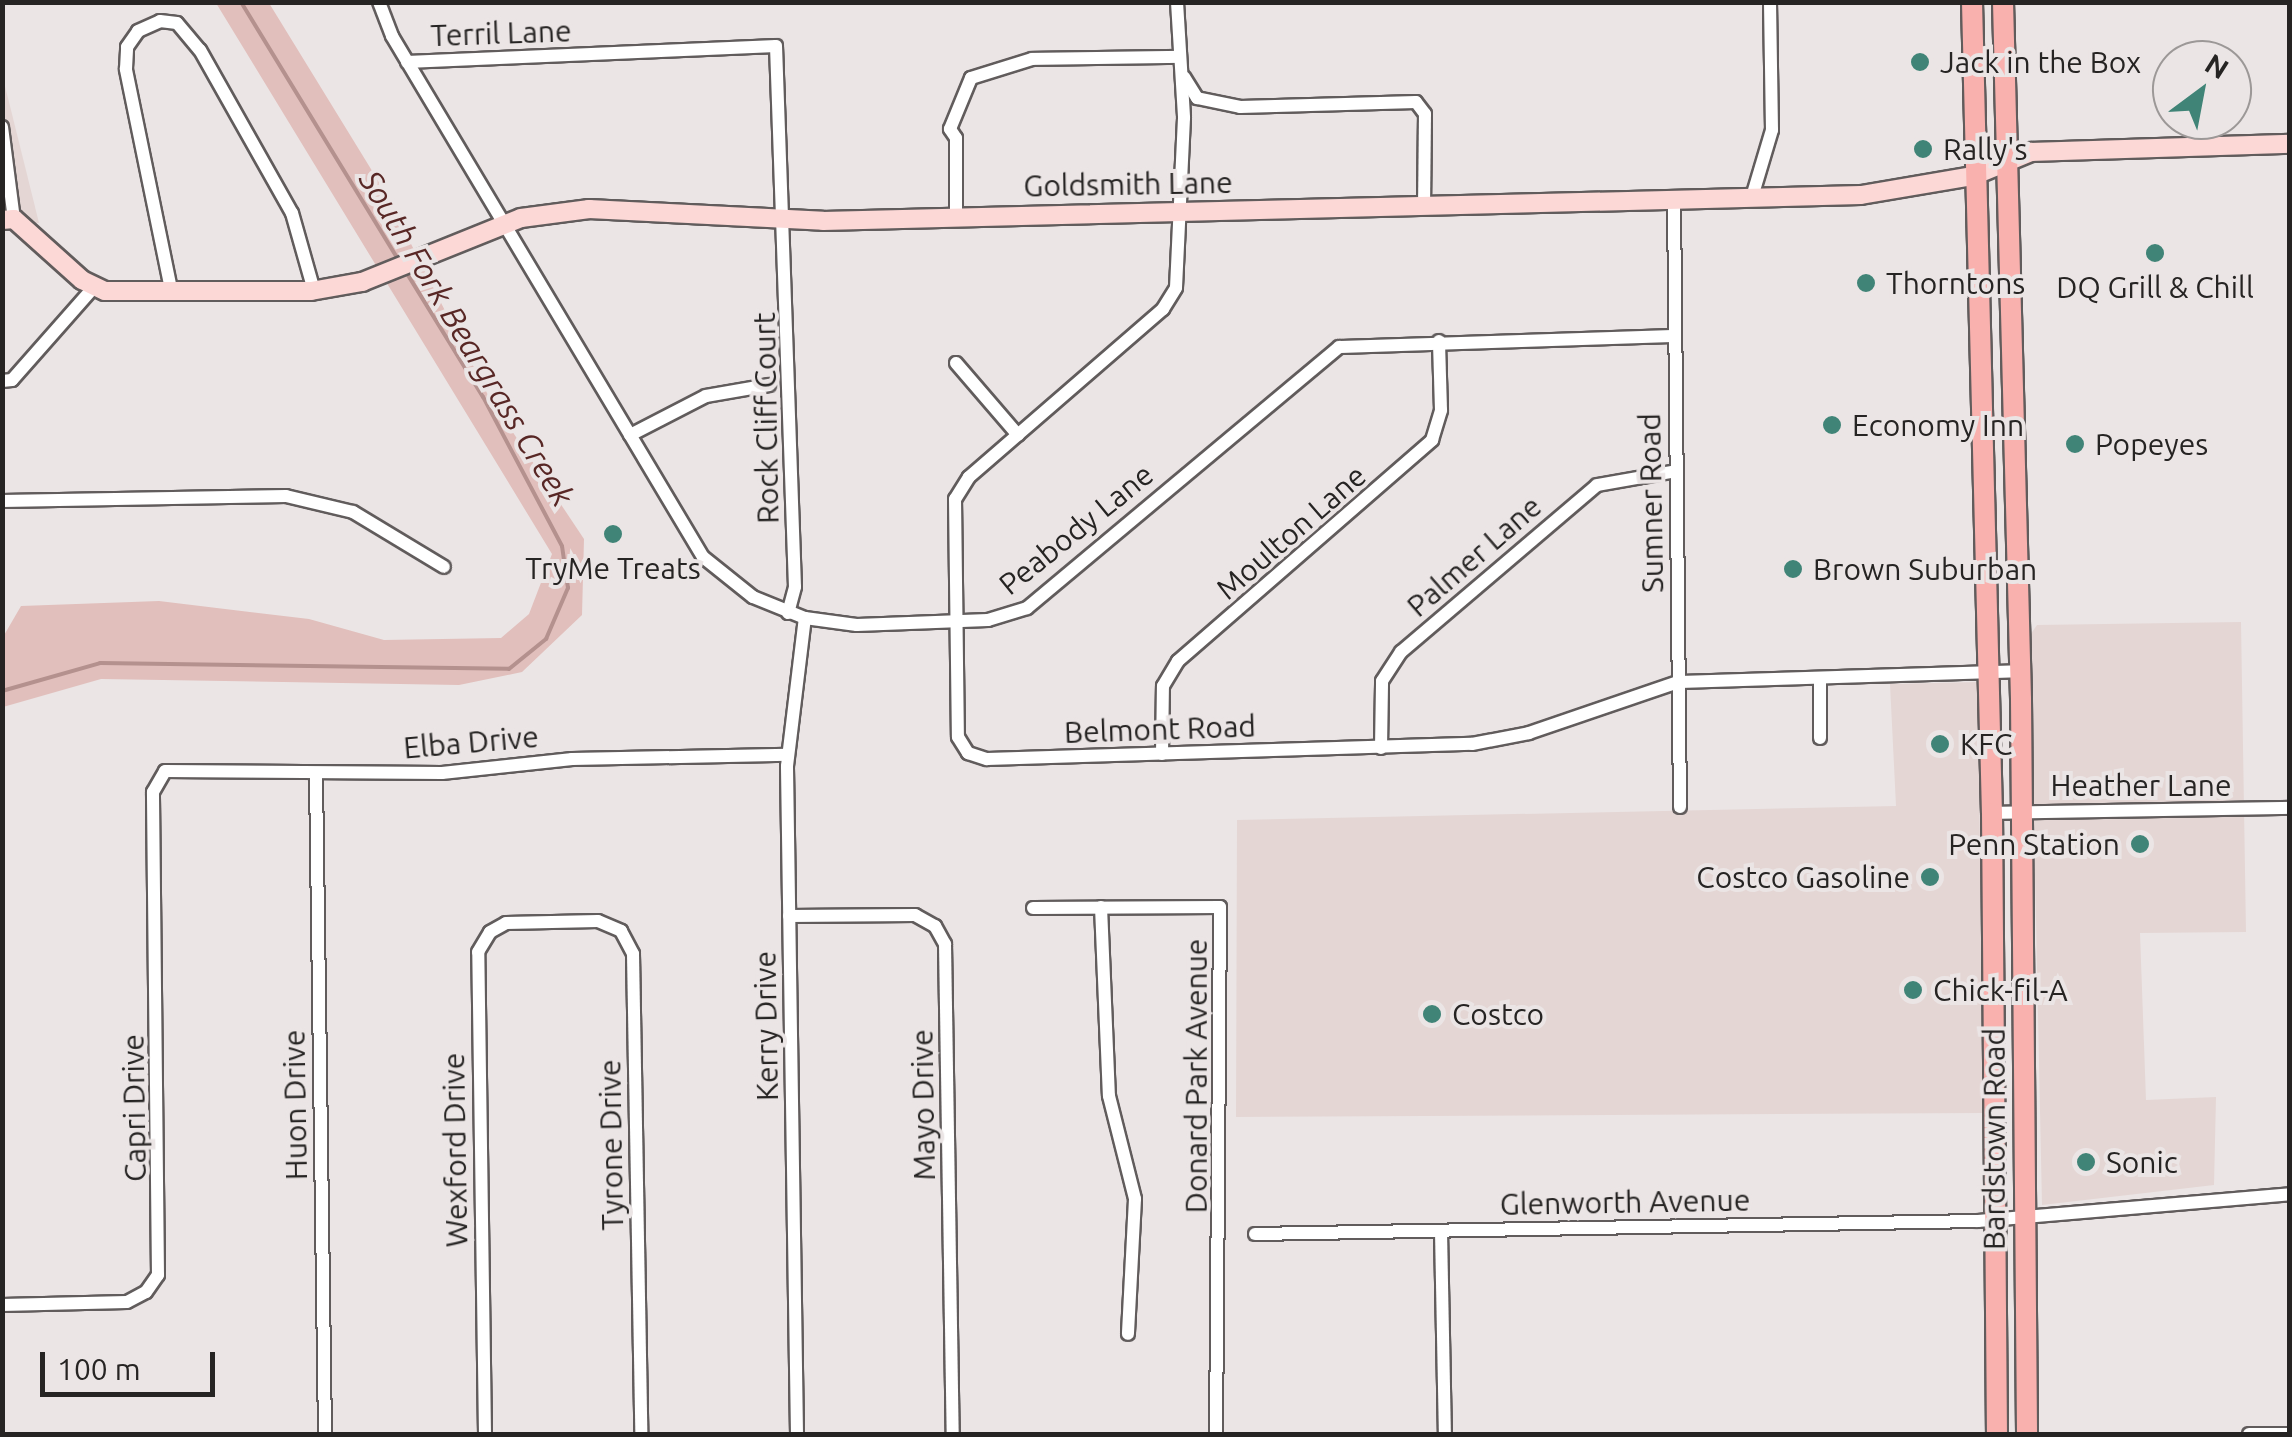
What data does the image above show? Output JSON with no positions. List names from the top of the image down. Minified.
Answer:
{"streets":{"main road":["Bardstown Road"],"street":["Terril Lane","Goldsmith Lane","Rock Cliff Court","Sumner Road","Peabody Lane","Moulton Lane","Palmer Lane","Belmont Road","Elba Drive","Heather Lane","Kerry Drive","Donard Park Avenue","Huon Drive","Mayo Drive","Capri Drive","Tyrone Drive","Wexford Drive","Glenworth Avenue"]},"crossings":[["Terril Lane","Rock Cliff Court"],["Terril Lane","Peabody Lane"],["Goldsmith Lane","Rock Cliff Court"],["Goldsmith Lane","Sumner Road"],["Goldsmith Lane","Peabody Lane"],["Goldsmith Lane","Belmont Road"],["Goldsmith Lane","Bardstown Road"],["Rock Cliff Court","Peabody Lane"],["Sumner Road","Peabody Lane"],["Sumner Road","Palmer Lane"],["Sumner Road","Belmont Road"],["Peabody Lane","Moulton Lane"],["Peabody Lane","Belmont Road"],["Peabody Lane","Kerry Drive"],["Moulton Lane","Belmont Road"],["Palmer Lane","Belmont Road"],["Belmont Road","Bardstown Road"],["Elba Drive","Kerry Drive"],["Elba Drive","Huon Drive"],["Elba Drive","Capri Drive"],["Heather Lane","Bardstown Road"],["Kerry Drive","Mayo Drive"],["Bardstown Road","Glenworth Avenue"],["Tyrone Drive","Wexford Drive"]],"water":["South Fork Beargrass Creek"],"places":["Jack in the Box","Rally's","DQ Grill & Chill","Thorntons","Economy Inn","Popeyes","TryMe Treats","Brown Suburban","KFC","Penn Station","Costco Gasoline","Chick-fil-A","Costco","Sonic"],"scale_bar":"100 m","north":"top right"}
